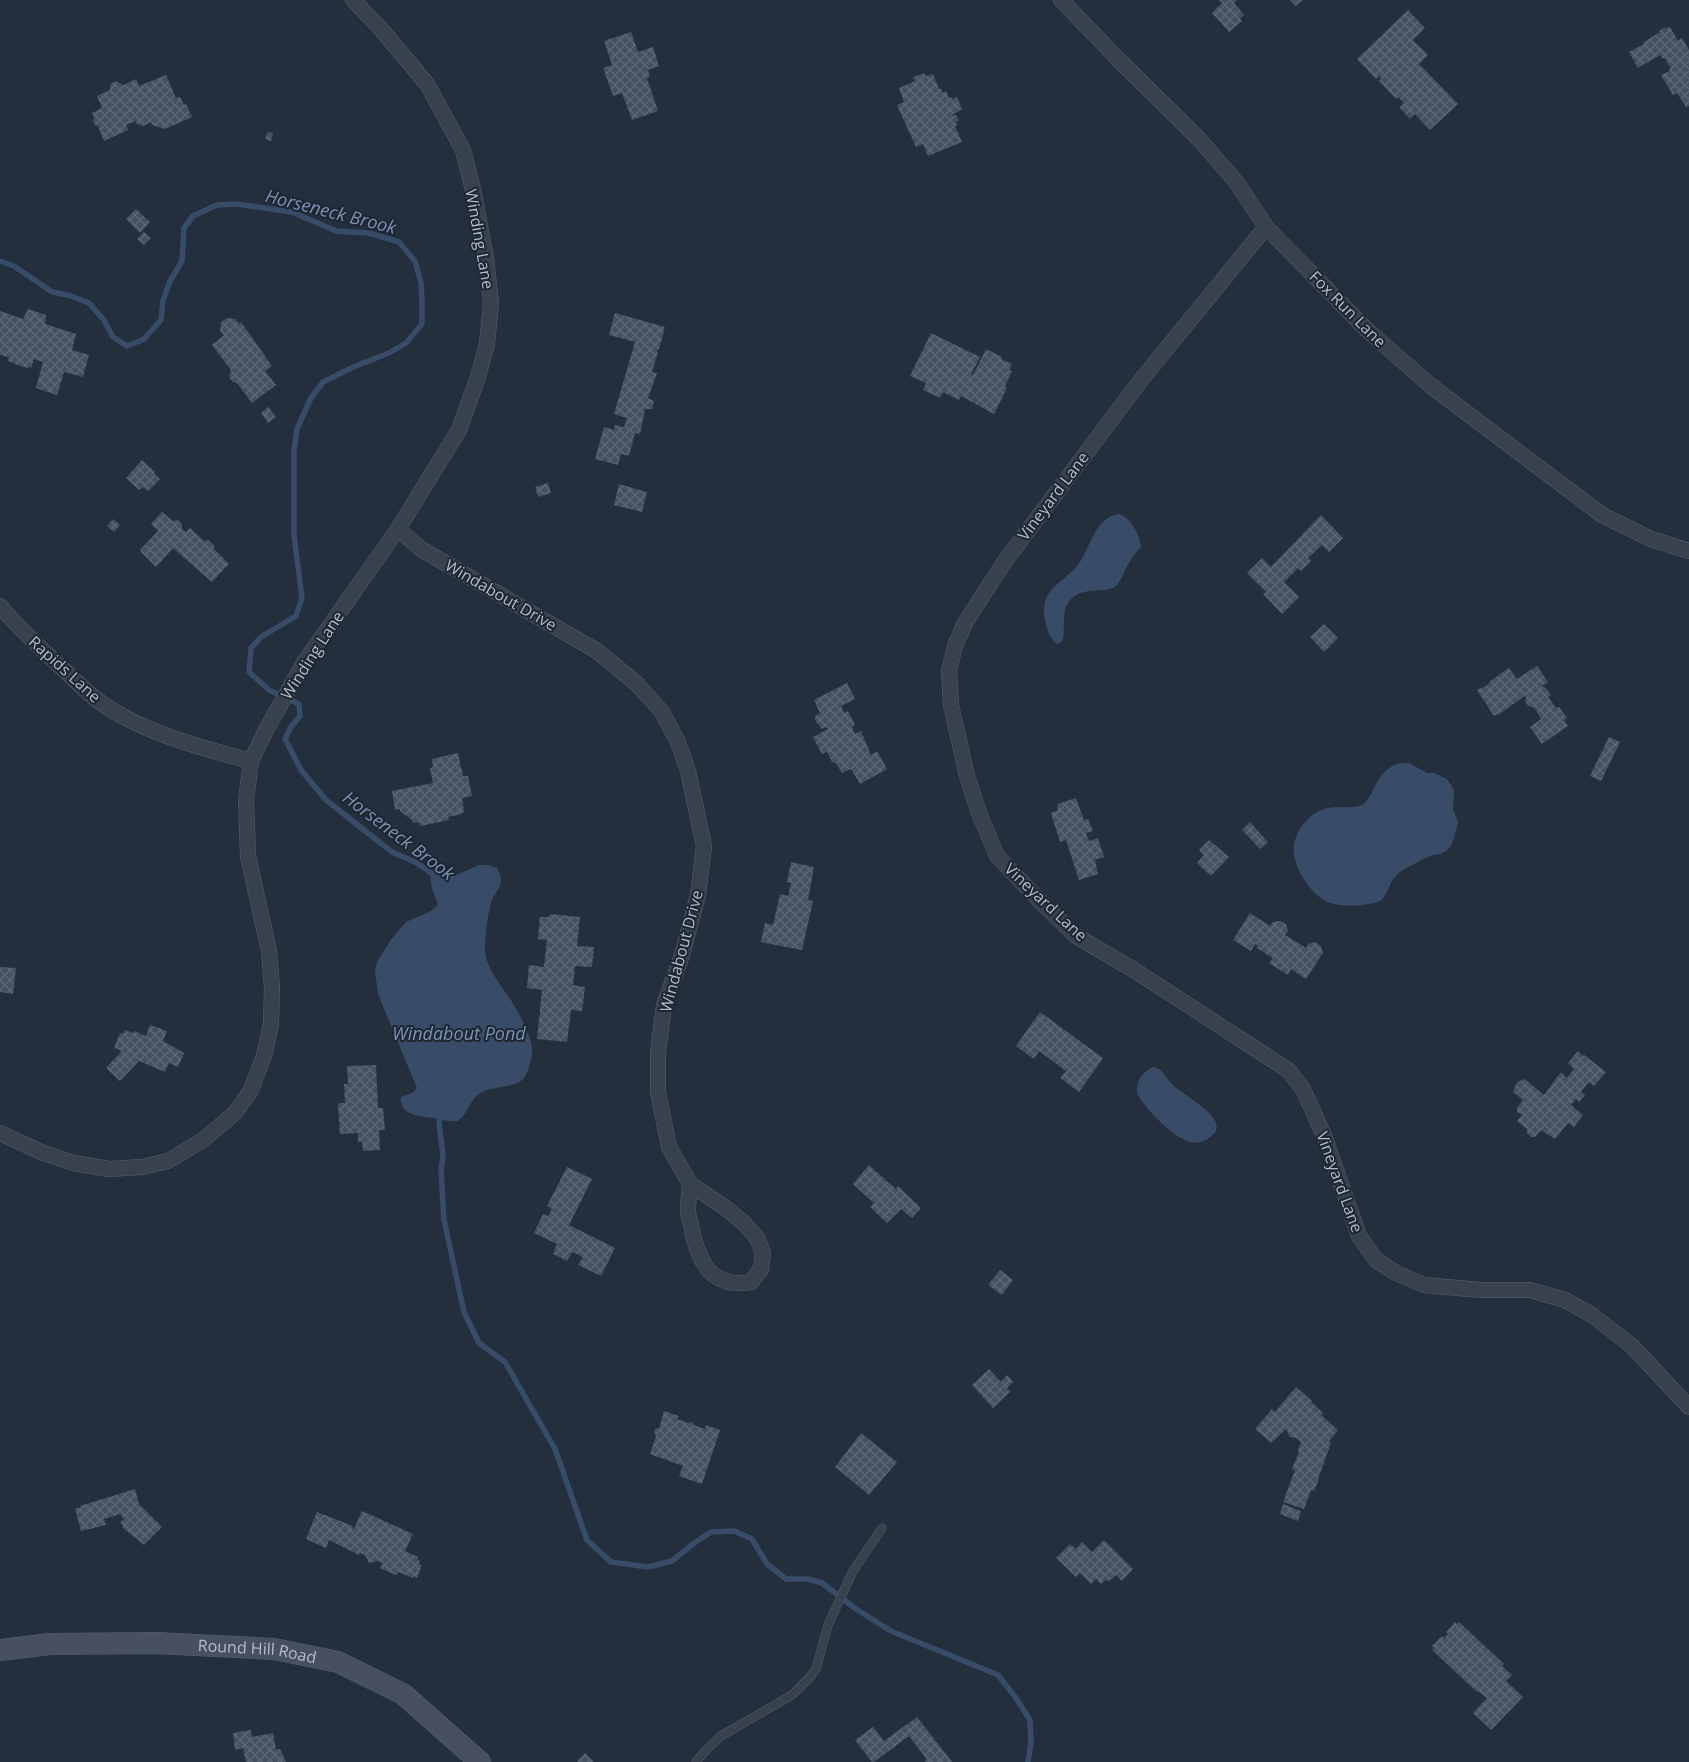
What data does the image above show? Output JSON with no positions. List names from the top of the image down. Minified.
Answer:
{"streets":{"street":["Winding Lane","Fox Run Lane","Vineyard Lane","Windabout Drive","Rapids Lane","Round Hill Road"]},"crossings":[["Winding Lane","Windabout Drive"],["Winding Lane","Rapids Lane"],["Fox Run Lane","Vineyard Lane"]],"water":["Horseneck Brook","Windabout Pond"]}
